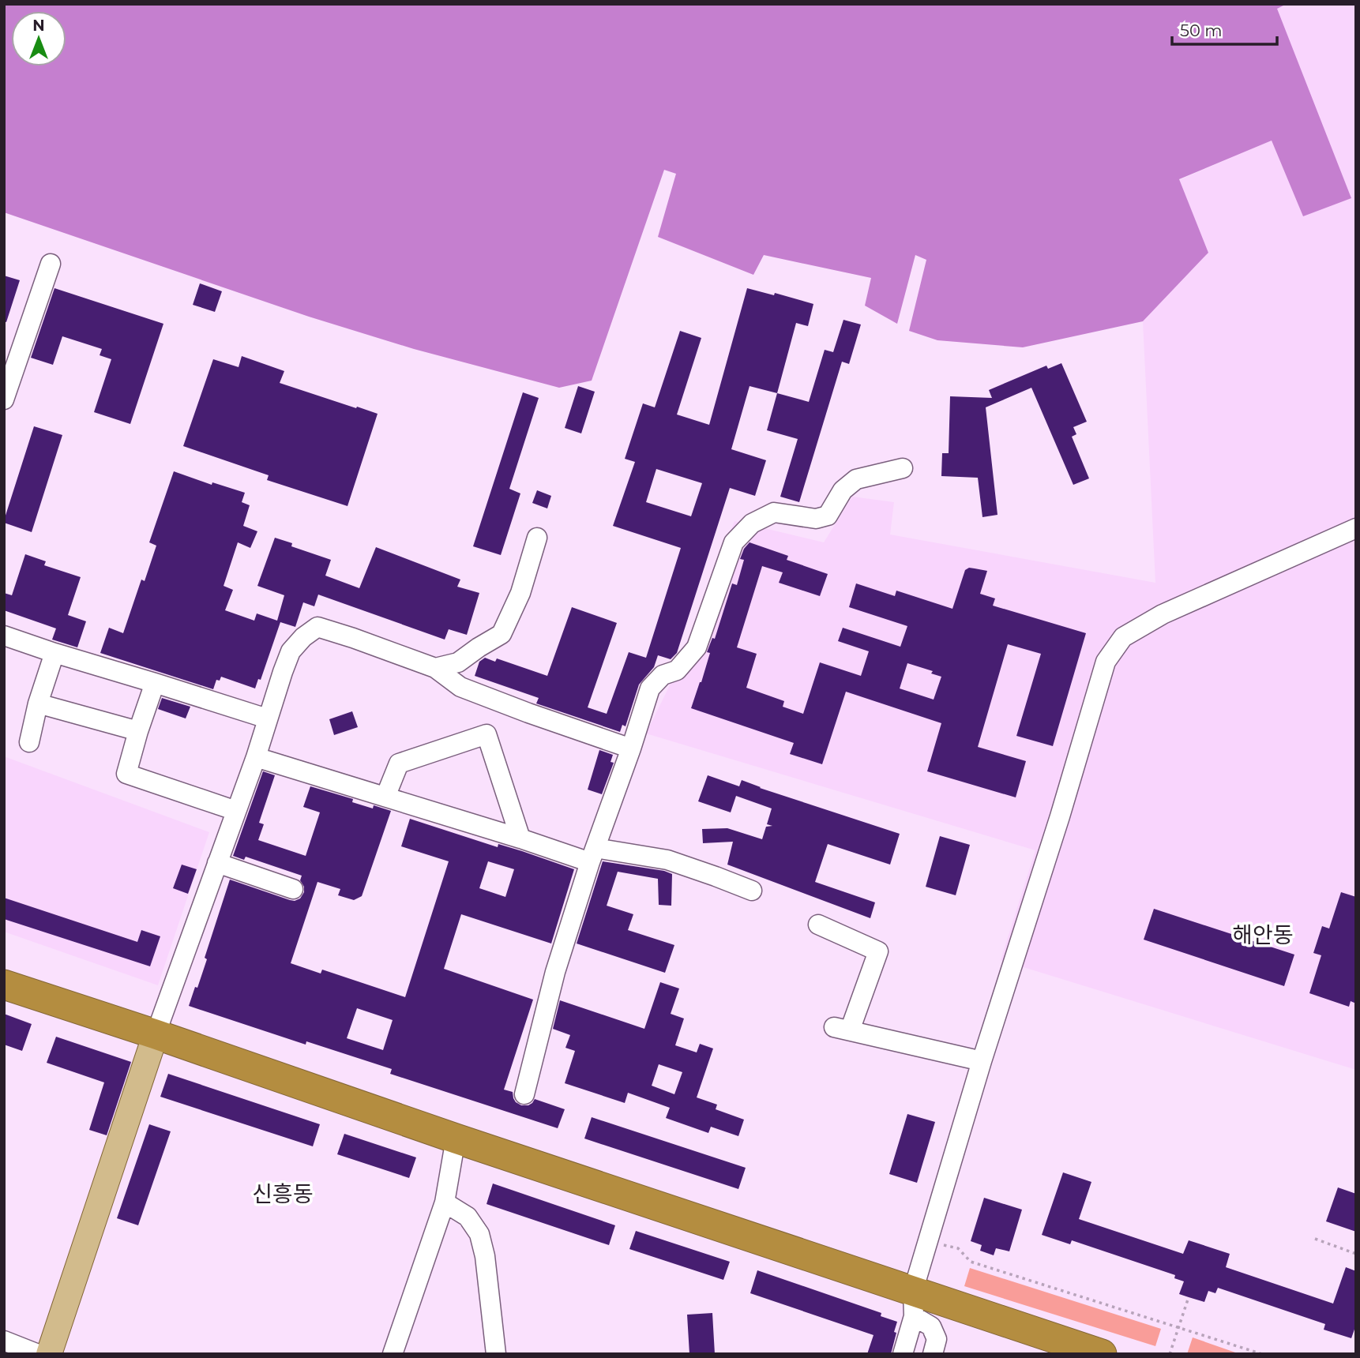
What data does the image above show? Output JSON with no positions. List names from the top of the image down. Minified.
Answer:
{"districts":["해안동","신흥동"],"scale_bar":"50 m","north":"top"}
